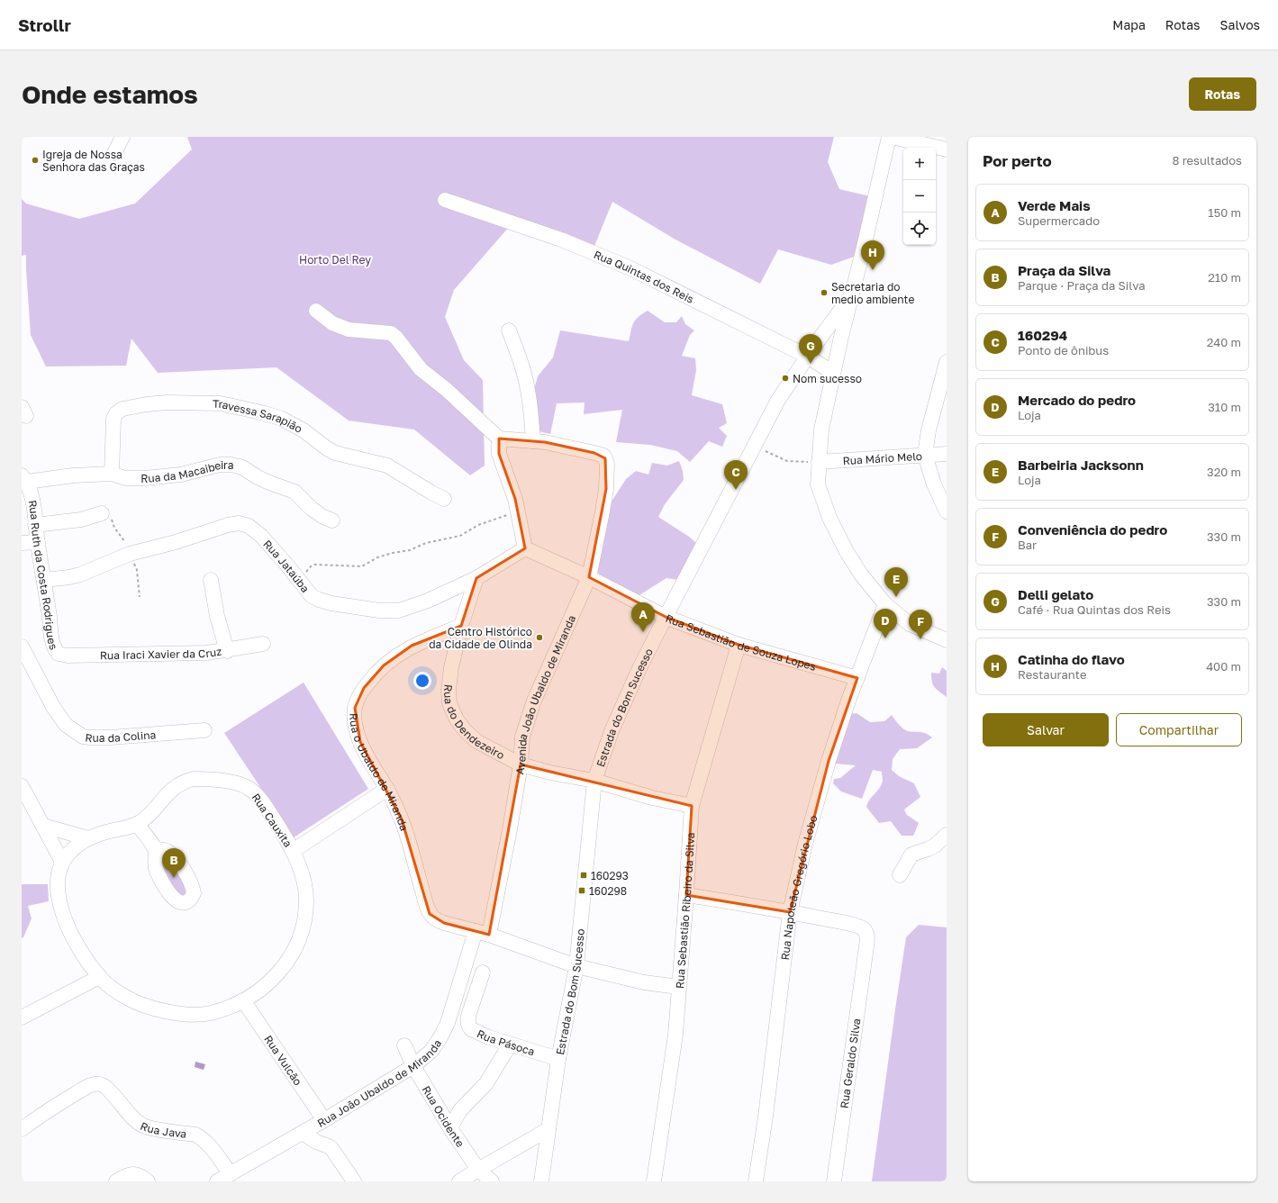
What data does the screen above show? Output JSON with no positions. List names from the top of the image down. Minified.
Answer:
{"streets":{"street":["Rua Quintas dos Reis","Travessa Sarapião","Rua Mário Melo","Rua da Macaibeira","Rua Jataúba","Rua Ruth da Costa Rodrigues","Rua Sebastião de Souza Lopes","Rua Iraci Xavier da Cruz","Avenida João Ubaldo de Miranda","Estrada do Bom Sucesso","Rua do Dendezeiro","Rua da Colina","Rua o Ubaldo de Miranda","Rua Cauxita","Rua Napoleão Gregório Lobo","Rua Sebastião Ribeiro da Silva","Rua Pásoca","Rua Vulcão","Rua Geraldo Silva","Rua João Ubaldo de Miranda","Rua Ocidente","Rua Java"]},"crossings":[["Rua Quintas dos Reis","Estrada do Bom Sucesso"],["Travessa Sarapião","Rua da Macaibeira"],["Rua da Macaibeira","Rua Ruth da Costa Rodrigues"],["Rua Jataúba","Rua Ruth da Costa Rodrigues"],["Rua Jataúba","Rua Sebastião de Souza Lopes"],["Rua Jataúba","Rua do Dendezeiro"],["Rua Ruth da Costa Rodrigues","Rua Iraci Xavier da Cruz"],["Rua Sebastião de Souza Lopes","Avenida João Ubaldo de Miranda"],["Rua Sebastião de Souza Lopes","Estrada do Bom Sucesso"],["Rua Sebastião de Souza Lopes","Rua Napoleão Gregório Lobo"],["Rua Sebastião de Souza Lopes","Rua Sebastião Ribeiro da Silva"],["Avenida João Ubaldo de Miranda","Rua do Dendezeiro"],["Avenida João Ubaldo de Miranda","Rua o Ubaldo de Miranda"],["Avenida João Ubaldo de Miranda","Rua João Ubaldo de Miranda"],["Estrada do Bom Sucesso","Rua do Dendezeiro"],["Estrada do Bom Sucesso","Rua Pásoca"],["Rua do Dendezeiro","Rua o Ubaldo de Miranda"],["Rua do Dendezeiro","Rua Sebastião Ribeiro da Silva"],["Rua o Ubaldo de Miranda","Rua João Ubaldo de Miranda"],["Rua Cauxita","Rua Vulcão"],["Rua Napoleão Gregório Lobo","Rua Geraldo Silva"],["Rua Sebastião Ribeiro da Silva","Rua Geraldo Silva"],["Rua Vulcão","Rua João Ubaldo de Miranda"],["Rua João Ubaldo de Miranda","Rua Ocidente"],["Rua João Ubaldo de Miranda","Rua Java"]],"parks":["Horto Del Rey"],"places":{"other":["Igreja de Nossa Senhora das Graças","Secretaria do medio ambiente","Nom sucesso","Centro Histórico da Cidade de Olinda"],"transit":["160293","160298"]},"page":{"header":"Strollr","nav":["Mapa","Rotas","Salvos"],"buttons":["Rotas",["Salvar","Compartilhar"]],"title":"Onde estamos","heading":["Por perto","8 resultados"],"map_buttons":["+","−"],"list":[{"mark":"A","name":"Verde Mais","note":"Supermercado","value":"150 m"},{"mark":"B","name":"Praça da Silva","note":"Parque · Praça da Silva","value":"210 m"},{"mark":"C","name":"160294","note":"Ponto de ônibus","value":"240 m"},{"mark":"D","name":"Mercado do pedro","note":"Loja","value":"310 m"},{"mark":"E","name":"Barbeiria Jacksonn","note":"Loja","value":"320 m"},{"mark":"F","name":"Conveniência do pedro","note":"Bar","value":"330 m"},{"mark":"G","name":"Delli gelato","note":"Café · Rua Quintas dos Reis","value":"330 m"},{"mark":"H","name":"Catinha do flavo","note":"Restaurante","value":"400 m"}],"pins":["H","G","C","E","A","D","F","B"]}}
